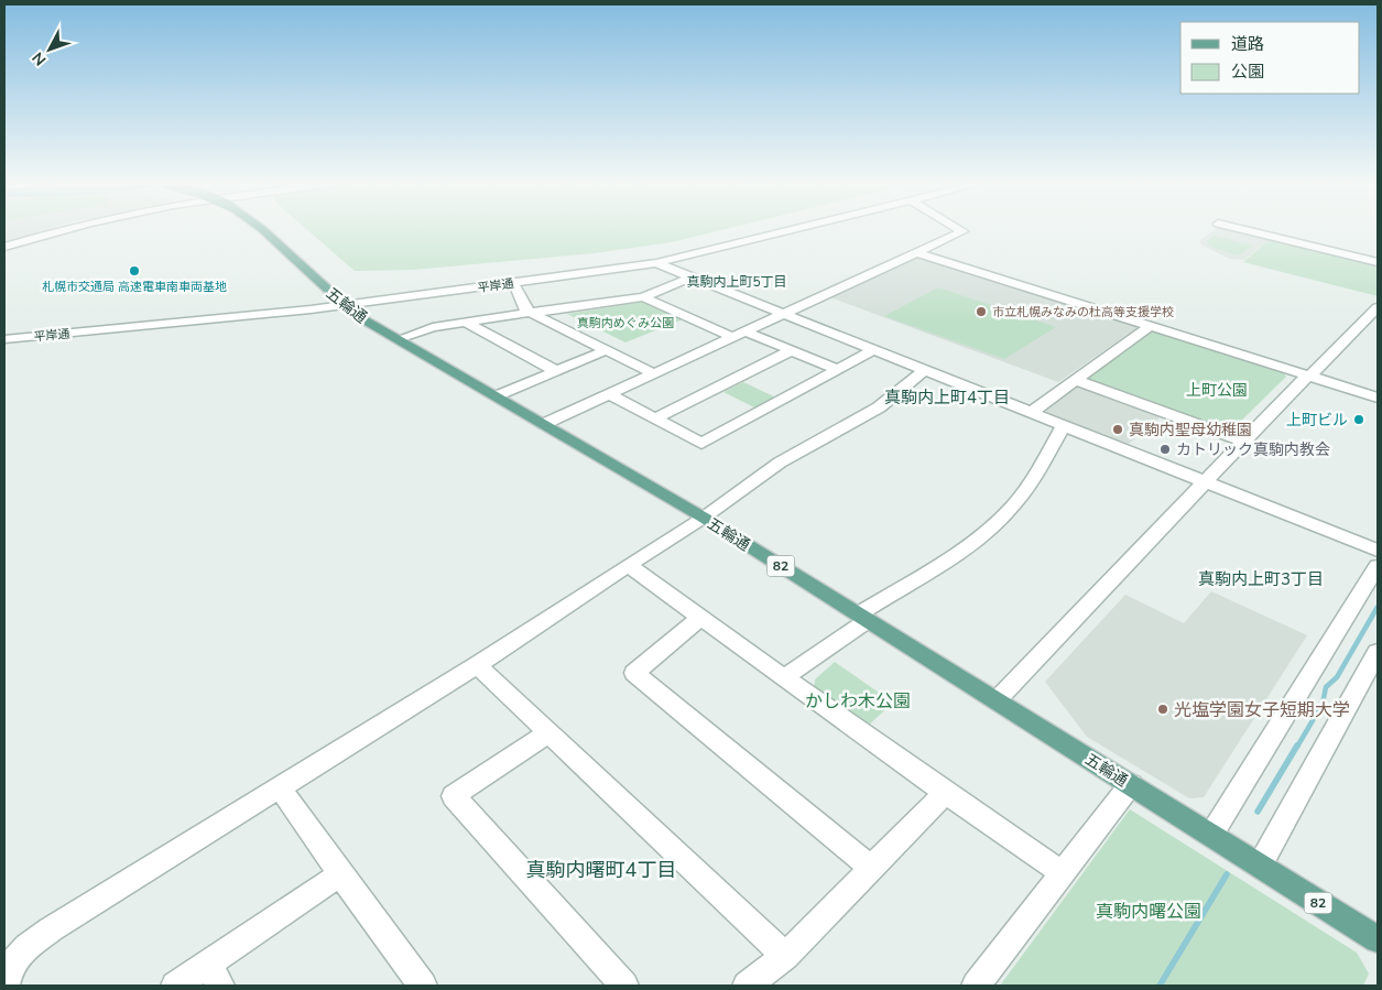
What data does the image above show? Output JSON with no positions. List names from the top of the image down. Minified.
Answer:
{"streets":{"main road":["五輪通","82"],"street":["平岸通"]},"crossings":[["平岸通","五輪通"]],"districts":["真駒内上町5丁目","真駒内上町4丁目","真駒内上町3丁目","真駒内曙町4丁目"],"parks":["真駒内めぐみ公園","上町公園","かしわ木公園","真駒内曙公園"],"places":["札幌市交通局 高速電車南車両基地","市立札幌みなみの杜高等支援学校","上町ビル","真駒内聖母幼稚園","カトリック真駒内教会","光塩学園女子短期大学"],"legend":["道路","公園"],"north":"bottom left"}
